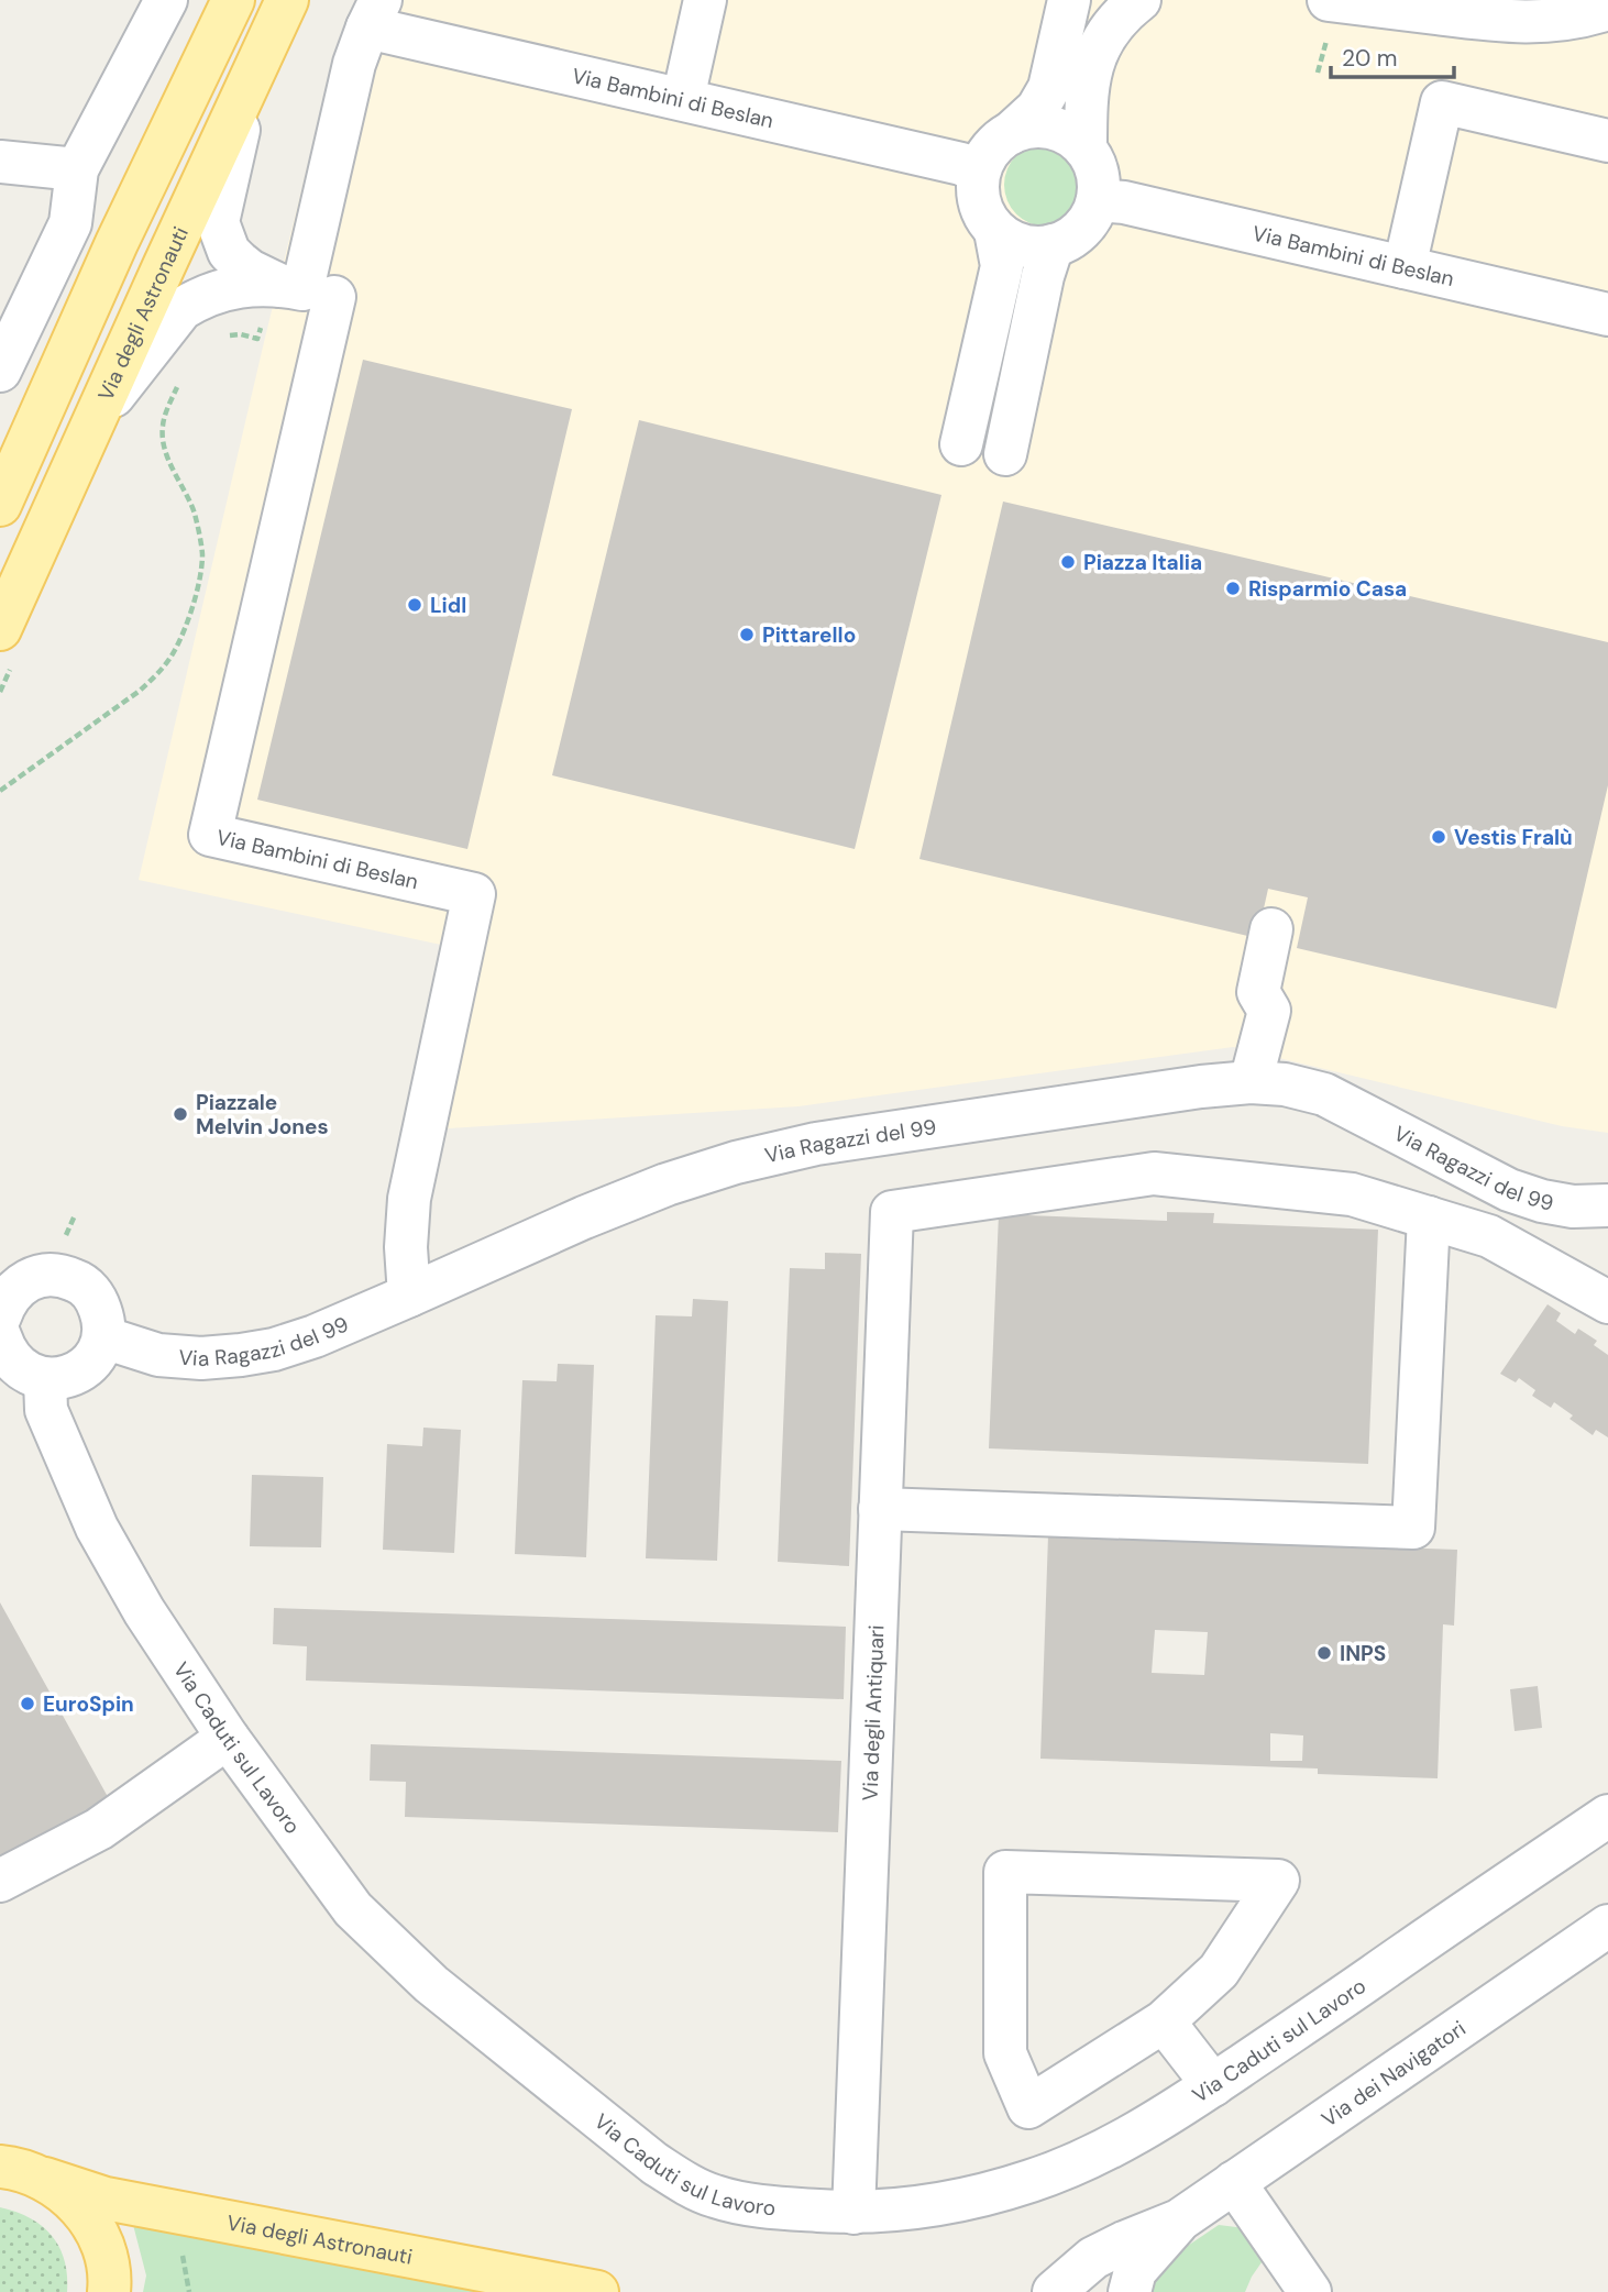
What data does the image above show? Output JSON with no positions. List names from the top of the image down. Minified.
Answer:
{"streets":{"main road":["Via degli Astronauti"],"street":["Via Bambini di Beslan","Via Ragazzi del 99","Via degli Antiquari","Via Caduti sul Lavoro","Via dei Navigatori"]},"crossings":[["Via Bambini di Beslan","Via Ragazzi del 99"],["Via degli Antiquari","Via Caduti sul Lavoro"]],"places":["Piazza Italia","Risparmio Casa","Lidl","Pittarello","Vestis Fralù","Piazzale Melvin Jones","INPS","EuroSpin"],"scale_bar":"20 m"}
